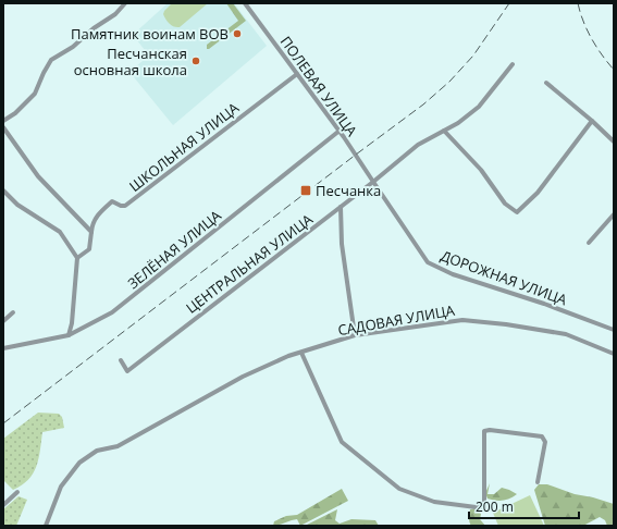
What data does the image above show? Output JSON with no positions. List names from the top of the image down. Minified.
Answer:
{"streets":{"street":["ПОЛЕВАЯ УЛИЦА","ШКОЛЬНАЯ УЛИЦА","ЗЕЛЁНАЯ УЛИЦА","ЦЕНТРАЛЬНАЯ УЛИЦА","ДОРОЖНАЯ УЛИЦА","САДОВАЯ УЛИЦА"]},"crossings":[["ПОЛЕВАЯ УЛИЦА","ШКОЛЬНАЯ УЛИЦА"],["ПОЛЕВАЯ УЛИЦА","ЗЕЛЁНАЯ УЛИЦА"],["ПОЛЕВАЯ УЛИЦА","ЦЕНТРАЛЬНАЯ УЛИЦА"],["ПОЛЕВАЯ УЛИЦА","ДОРОЖНАЯ УЛИЦА"],["ЦЕНТРАЛЬНАЯ УЛИЦА","ДОРОЖНАЯ УЛИЦА"]],"places":{"other":["Памятник воинам ВОВ","Песчанская основная школа"],"transit":["Песчанка"]},"scale_bar":"200 m"}
